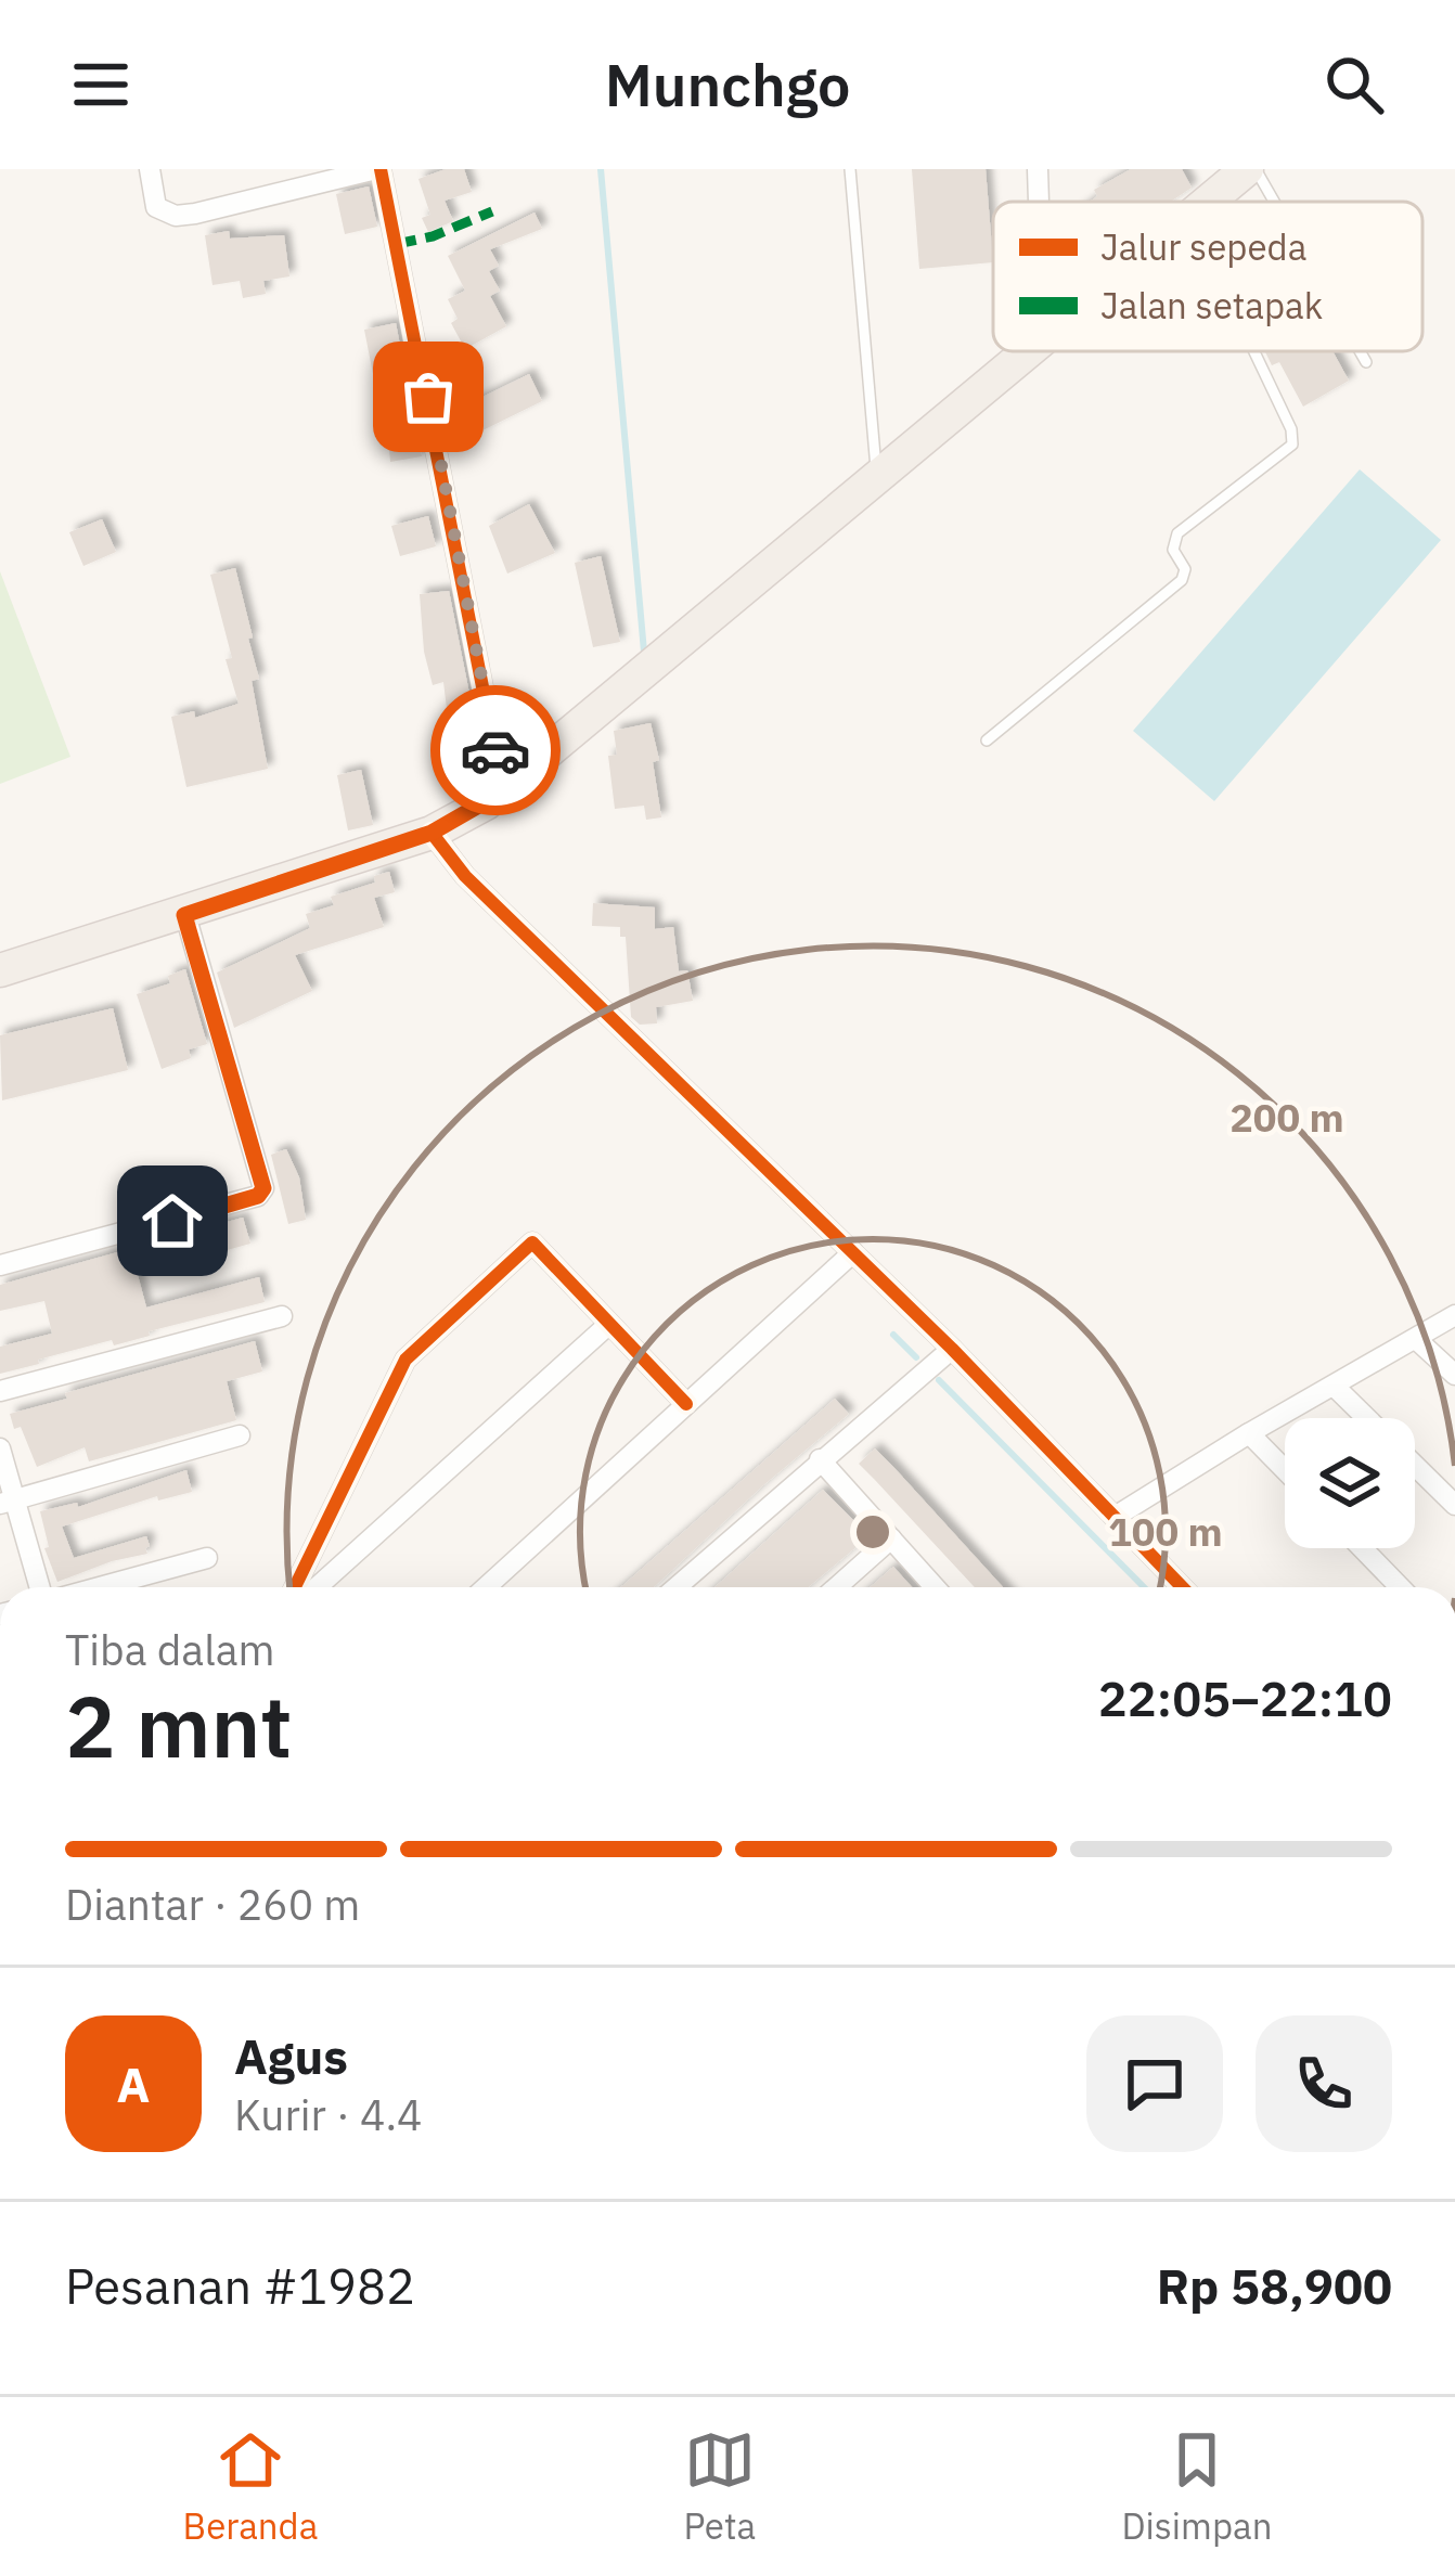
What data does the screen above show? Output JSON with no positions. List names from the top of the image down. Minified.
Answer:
{"legend":["Jalur sepeda","Jalan setapak"],"page":{"header":"Munchgo","heading":["2 mnt","Tiba dalam","22:05–22:10"],"panel":["Agus","Kurir · 4.4","Pesanan #1982","Rp 58,900"],"bar":"Diantar · 260 m","round":"A","tabs":["Beranda","Peta","Disimpan"]},"rings":["200 m","100 m"]}
